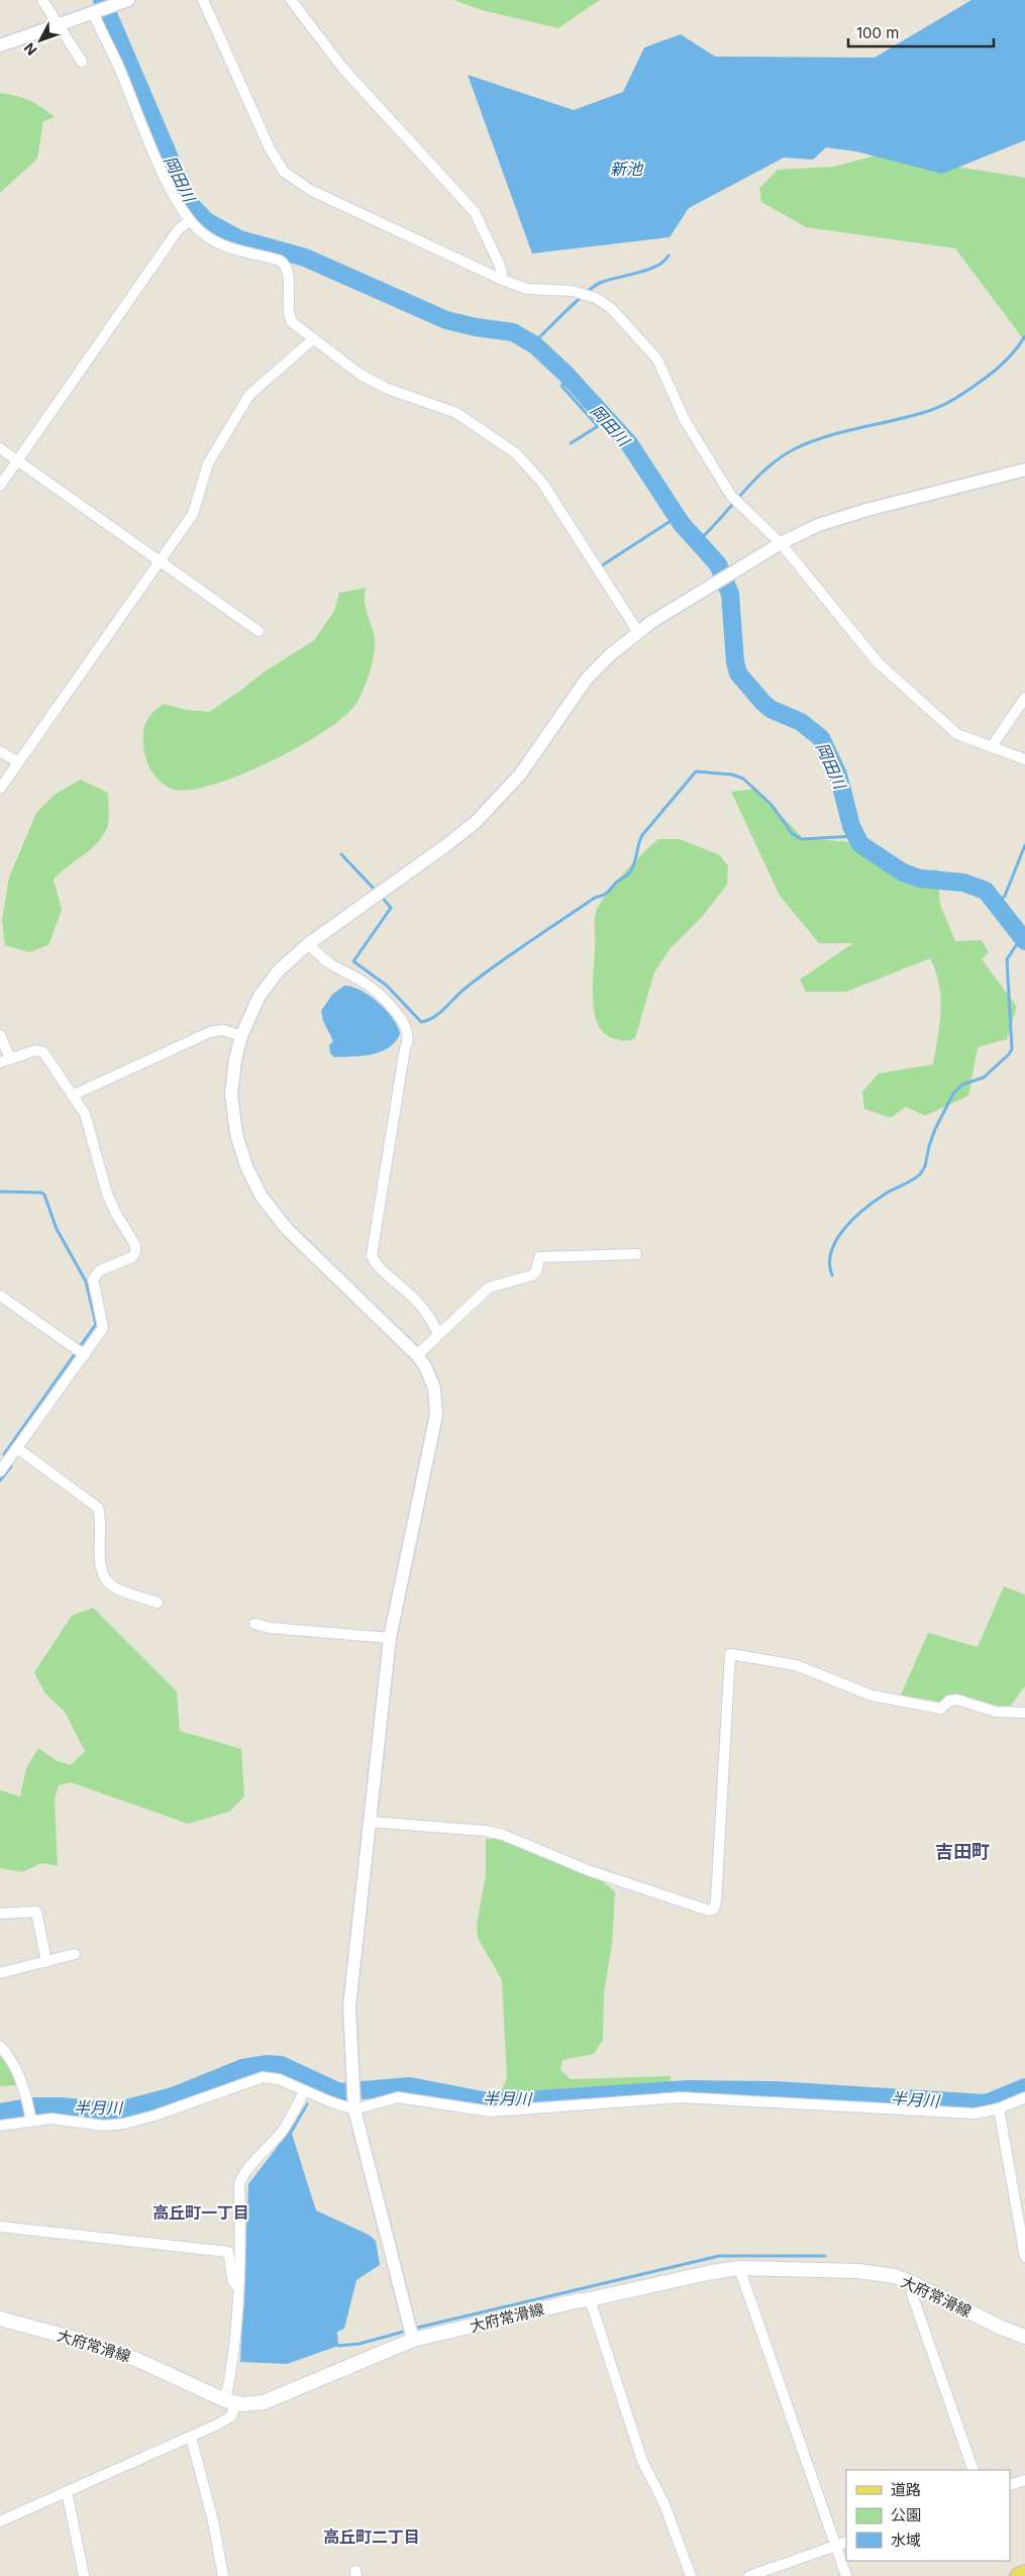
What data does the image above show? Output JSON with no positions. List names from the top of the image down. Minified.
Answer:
{"streets":{"main road":["大府常滑線"]},"districts":["吉田町","高丘町一丁目","高丘町二丁目"],"water":["新池","岡田川","半月川"],"legend":["道路","公園","水域"],"scale_bar":"100 m","north":"bottom left"}
